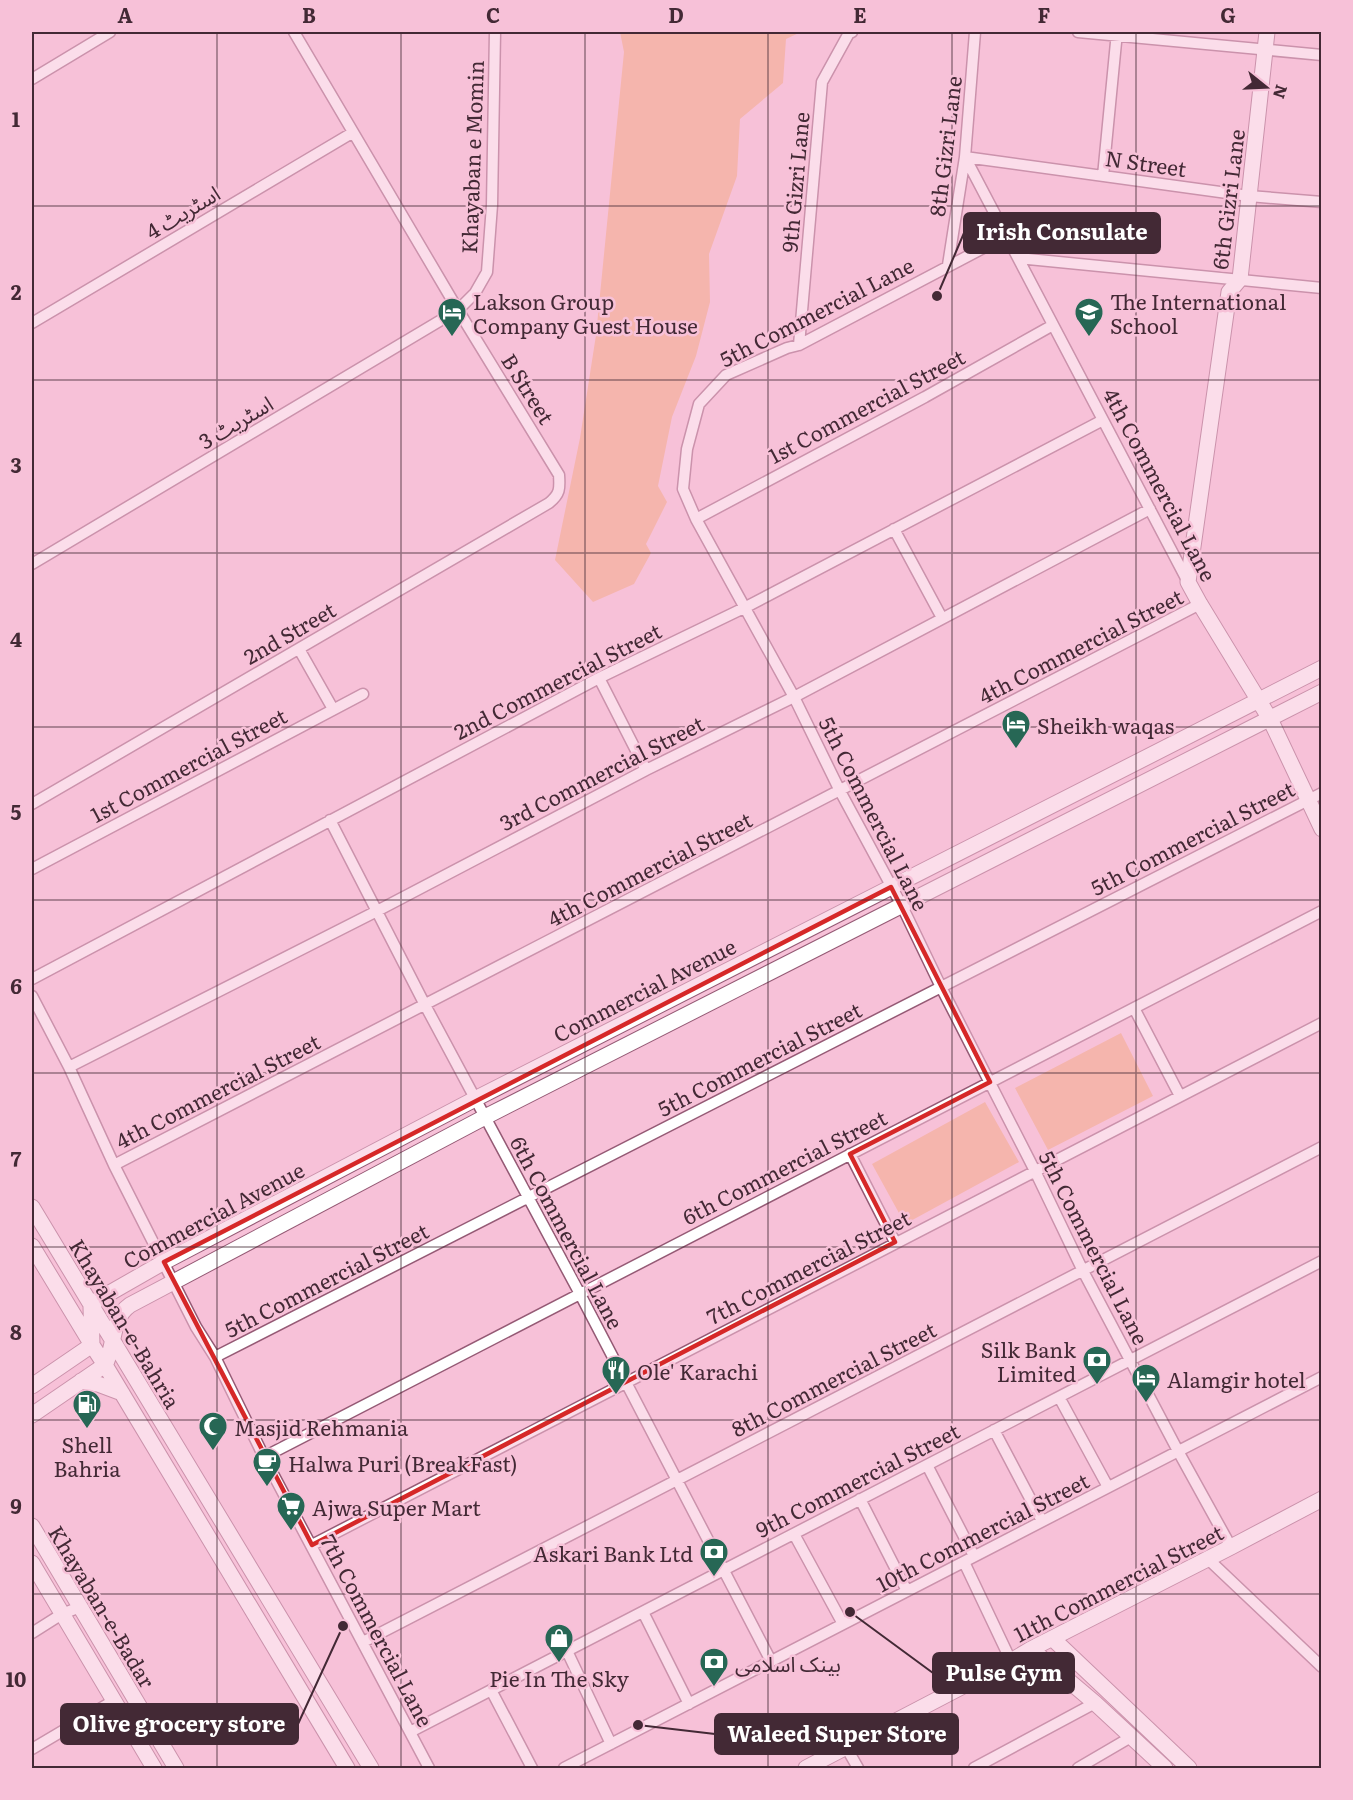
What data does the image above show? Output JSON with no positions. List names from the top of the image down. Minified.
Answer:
{"streets":{"main road":["6th Gizri Lane","4th Commercial Lane","Commercial Avenue","Khayaban-e-Bahria","11th Commercial Street","Khayaban-e-Badar"],"street":["8th Gizri Lane","Khayaban e Momin","N Street","9th Gizri Lane","اسٹریٹ 4","5th Commercial Lane","B Street","1st Commercial Street","اسٹریٹ 3","2nd Street","4th Commercial Street","2nd Commercial Street","3rd Commercial Street","5th Commercial Street","6th Commercial Street","6th Commercial Lane","7th Commercial Street","8th Commercial Street","9th Commercial Street","10th Commercial Street","7th Commercial Lane"]},"crossings":[["8th Gizri Lane","N Street"],["8th Gizri Lane","5th Commercial Lane"],["8th Gizri Lane","4th Commercial Lane"],["Khayaban e Momin","B Street"],["Khayaban e Momin","اسٹریٹ 3"],["N Street","6th Gizri Lane"],["N Street","4th Commercial Lane"],["9th Gizri Lane","5th Commercial Lane"],["6th Gizri Lane","4th Commercial Lane"],["اسٹریٹ 4","B Street"],["5th Commercial Lane","1st Commercial Street"],["5th Commercial Lane","4th Commercial Lane"],["5th Commercial Lane","4th Commercial Street"],["5th Commercial Lane","2nd Commercial Street"],["5th Commercial Lane","3rd Commercial Street"],["5th Commercial Lane","5th Commercial Street"],["5th Commercial Lane","Commercial Avenue"],["5th Commercial Lane","6th Commercial Street"],["5th Commercial Lane","7th Commercial Street"],["5th Commercial Lane","8th Commercial Street"],["5th Commercial Lane","9th Commercial Street"],["5th Commercial Lane","10th Commercial Street"],["5th Commercial Lane","11th Commercial Street"],["B Street","اسٹریٹ 3"],["B Street","2nd Street"],["1st Commercial Street","4th Commercial Lane"],["4th Commercial Lane","4th Commercial Street"],["4th Commercial Lane","2nd Commercial Street"],["4th Commercial Lane","3rd Commercial Street"],["4th Commercial Lane","5th Commercial Street"],["4th Commercial Lane","Commercial Avenue"],["4th Commercial Street","6th Commercial Lane"],["4th Commercial Street","7th Commercial Lane"],["2nd Commercial Street","6th Commercial Lane"],["3rd Commercial Street","6th Commercial Lane"],["3rd Commercial Street","7th Commercial Lane"],["5th Commercial Street","6th Commercial Lane"],["5th Commercial Street","7th Commercial Lane"],["Commercial Avenue","6th Commercial Lane"],["Commercial Avenue","Khayaban-e-Bahria"],["Commercial Avenue","7th Commercial Lane"],["6th Commercial Street","6th Commercial Lane"],["6th Commercial Street","7th Commercial Lane"],["6th Commercial Lane","7th Commercial Street"],["6th Commercial Lane","8th Commercial Street"],["6th Commercial Lane","9th Commercial Street"],["6th Commercial Lane","10th Commercial Street"],["7th Commercial Street","7th Commercial Lane"],["8th Commercial Street","7th Commercial Lane"],["9th Commercial Street","7th Commercial Lane"]],"places":{"other":["Irish Consulate","Pulse Gym","Olive grocery store","Waleed Super Store"],"hotel":["Lakson Group Company Guest House","Sheikh waqas","Alamgir hotel"],"school or university":["The International School"],"bank":["Silk Bank Limited","Askari Bank Ltd","بینک اسلامی"],"restaurant":["Ole' Karachi"],"fuel station":["Shell Bahria"],"mosque":["Masjid Rehmania"],"cafe":["Halwa Puri (BreakFast)"],"supermarket":["Ajwa Super Mart"],"shop":["Pie In The Sky"]},"north":"right","grid":{"columns":["A","B","C","D","E","F","G"],"rows":["1","2","3","4","5","6","7","8","9","10"]}}
